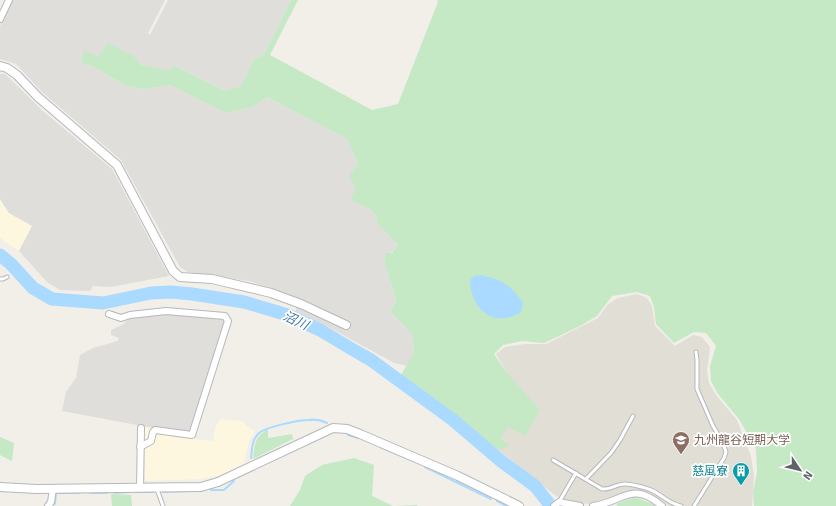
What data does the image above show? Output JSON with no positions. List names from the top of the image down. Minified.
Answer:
{"water":["沼川"],"places":{"school or university":["九州龍谷短期大学"],"building":["慈風寮"]},"north":"bottom right"}
